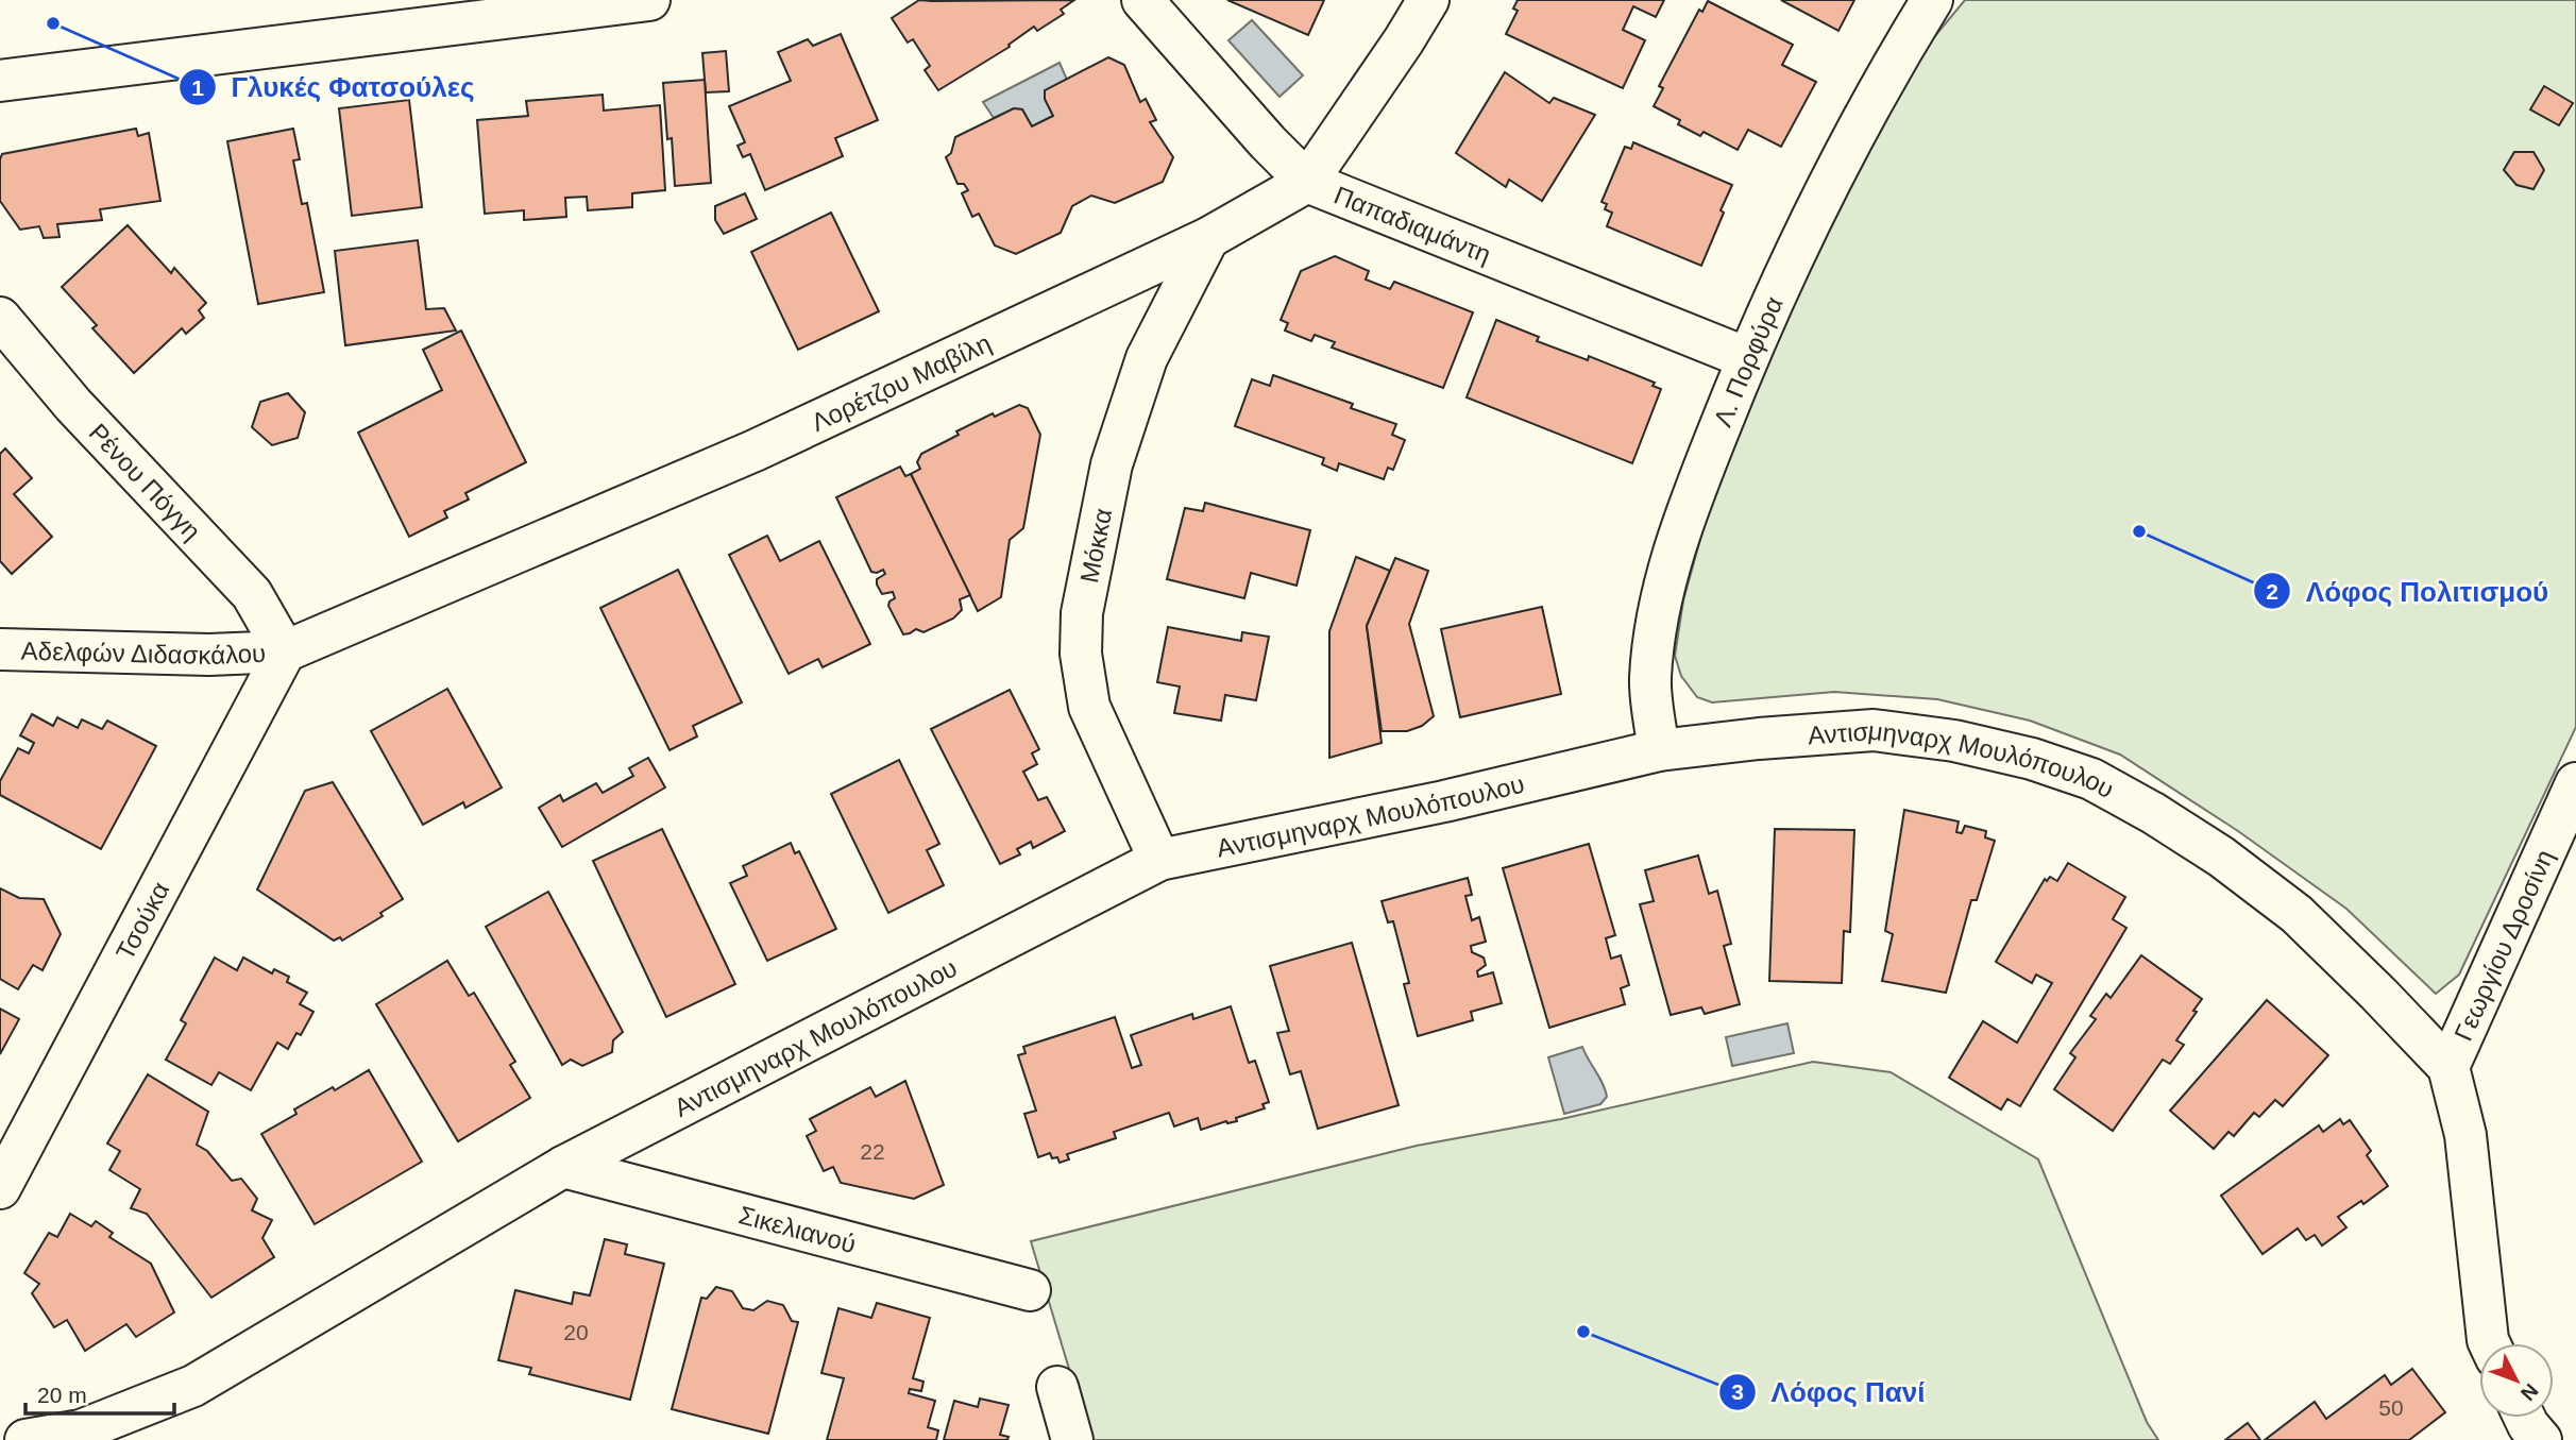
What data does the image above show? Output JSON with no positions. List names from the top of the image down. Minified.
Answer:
{"streets":{"street":["Παπαδιαμάντη","Λ. Πορφύρα","Λορέτζου Μαβίλη","Ρένου Πόγγη","Μόκκα","Αδελφών Διδασκάλου","Αντισμηναρχ Μουλόπουλου","Τσούκα","Γεωργίου Δροσίνη","Σικελιανού"]},"crossings":[["Παπαδιαμάντη","Λ. Πορφύρα"],["Παπαδιαμάντη","Λορέτζου Μαβίλη"],["Λ. Πορφύρα","Αντισμηναρχ Μουλόπουλου"],["Λορέτζου Μαβίλη","Ρένου Πόγγη"],["Λορέτζου Μαβίλη","Μόκκα"],["Λορέτζου Μαβίλη","Αδελφών Διδασκάλου"],["Λορέτζου Μαβίλη","Τσούκα"],["Ρένου Πόγγη","Αδελφών Διδασκάλου"],["Ρένου Πόγγη","Τσούκα"],["Μόκκα","Αντισμηναρχ Μουλόπουλου"],["Αδελφών Διδασκάλου","Τσούκα"],["Αντισμηναρχ Μουλόπουλου","Γεωργίου Δροσίνη"],["Αντισμηναρχ Μουλόπουλου","Σικελιανού"]],"places":["Γλυκές Φατσούλες","Λόφος Πολιτισμού","Λόφος Πανί"],"house_numbers":["22","20","50"],"scale_bar":"20 m","north":"bottom right"}
